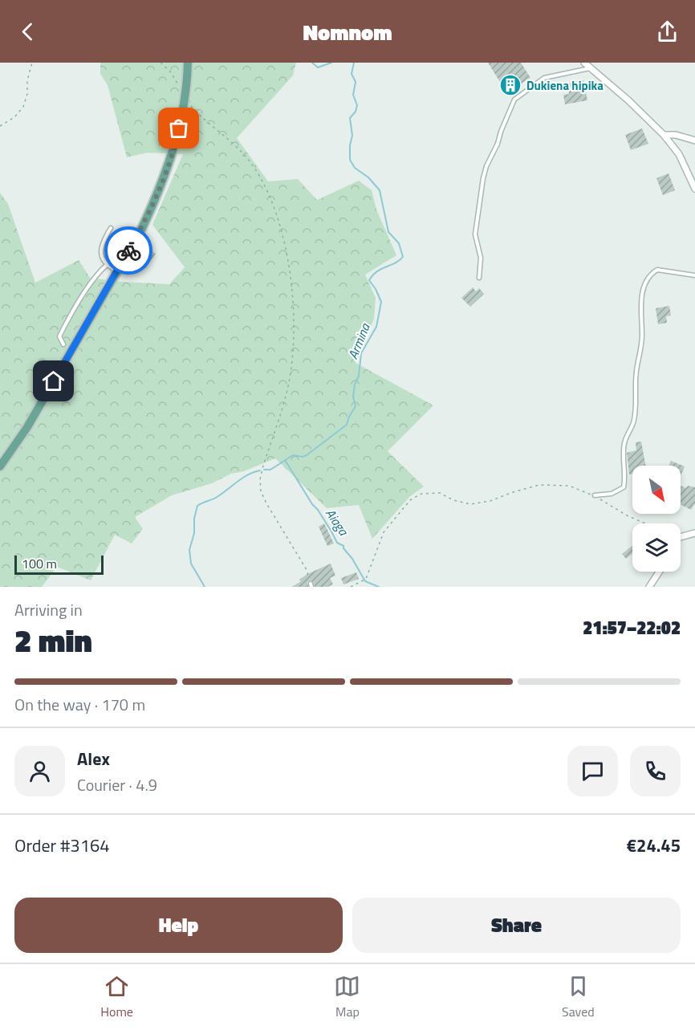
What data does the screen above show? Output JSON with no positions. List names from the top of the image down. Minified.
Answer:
{"water":["Armina","Aiaga"],"places":{"building":["Dukiena hipika"]},"scale_bar":"100 m","north":"bottom right","page":{"header":"Nomnom","scale":"100 m","heading":["2 min","Arriving in","21:57–22:02"],"panel":["Alex","Courier · 4.9","Order #3164","€24.45"],"bar":"On the way · 170 m","buttons":["Help","Share"],"tabs":["Home","Map","Saved"]}}
